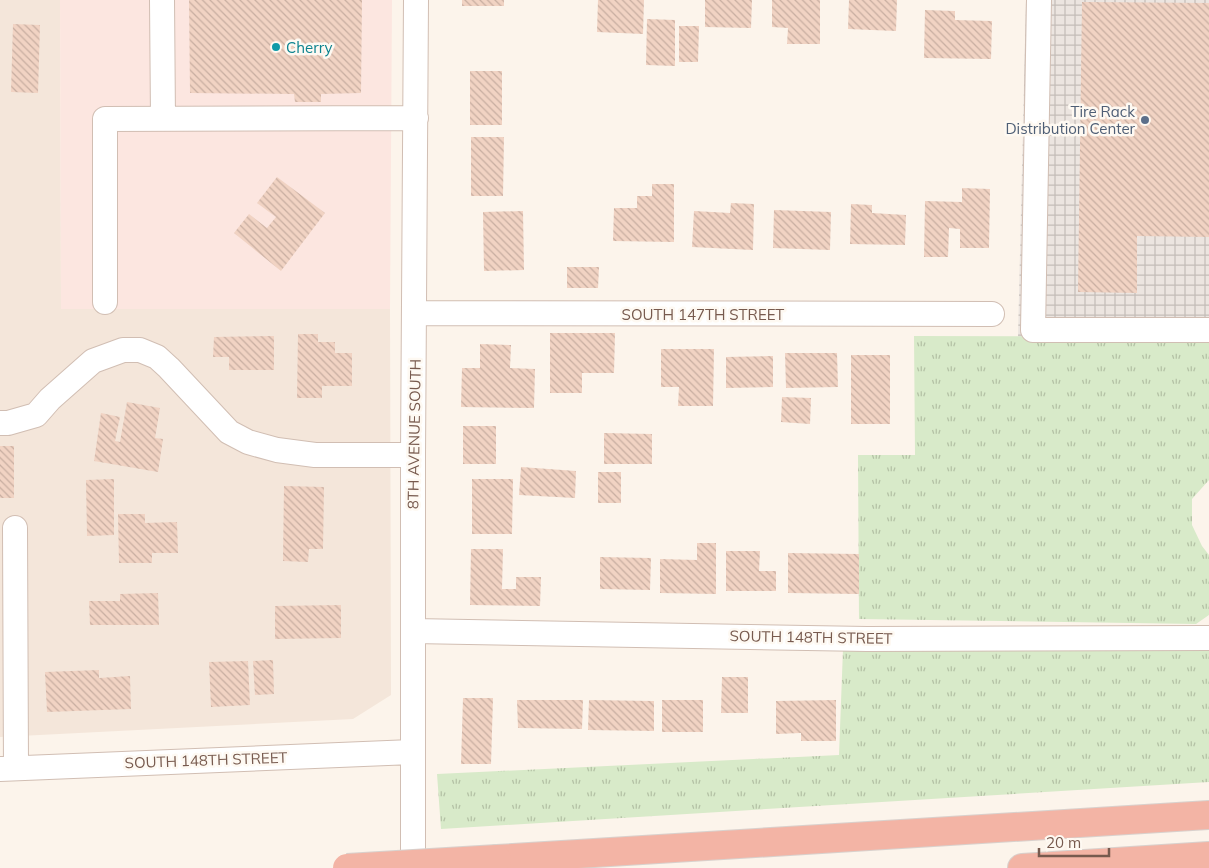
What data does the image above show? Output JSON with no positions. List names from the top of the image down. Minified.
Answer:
{"streets":{"street":["SOUTH 147TH STREET","8TH AVENUE SOUTH","SOUTH 148TH STREET"]},"crossings":[["SOUTH 147TH STREET","8TH AVENUE SOUTH"],["8TH AVENUE SOUTH","SOUTH 148TH STREET"]],"places":["Cherry","Tire Rack Distribution Center"],"scale_bar":"20 m"}
